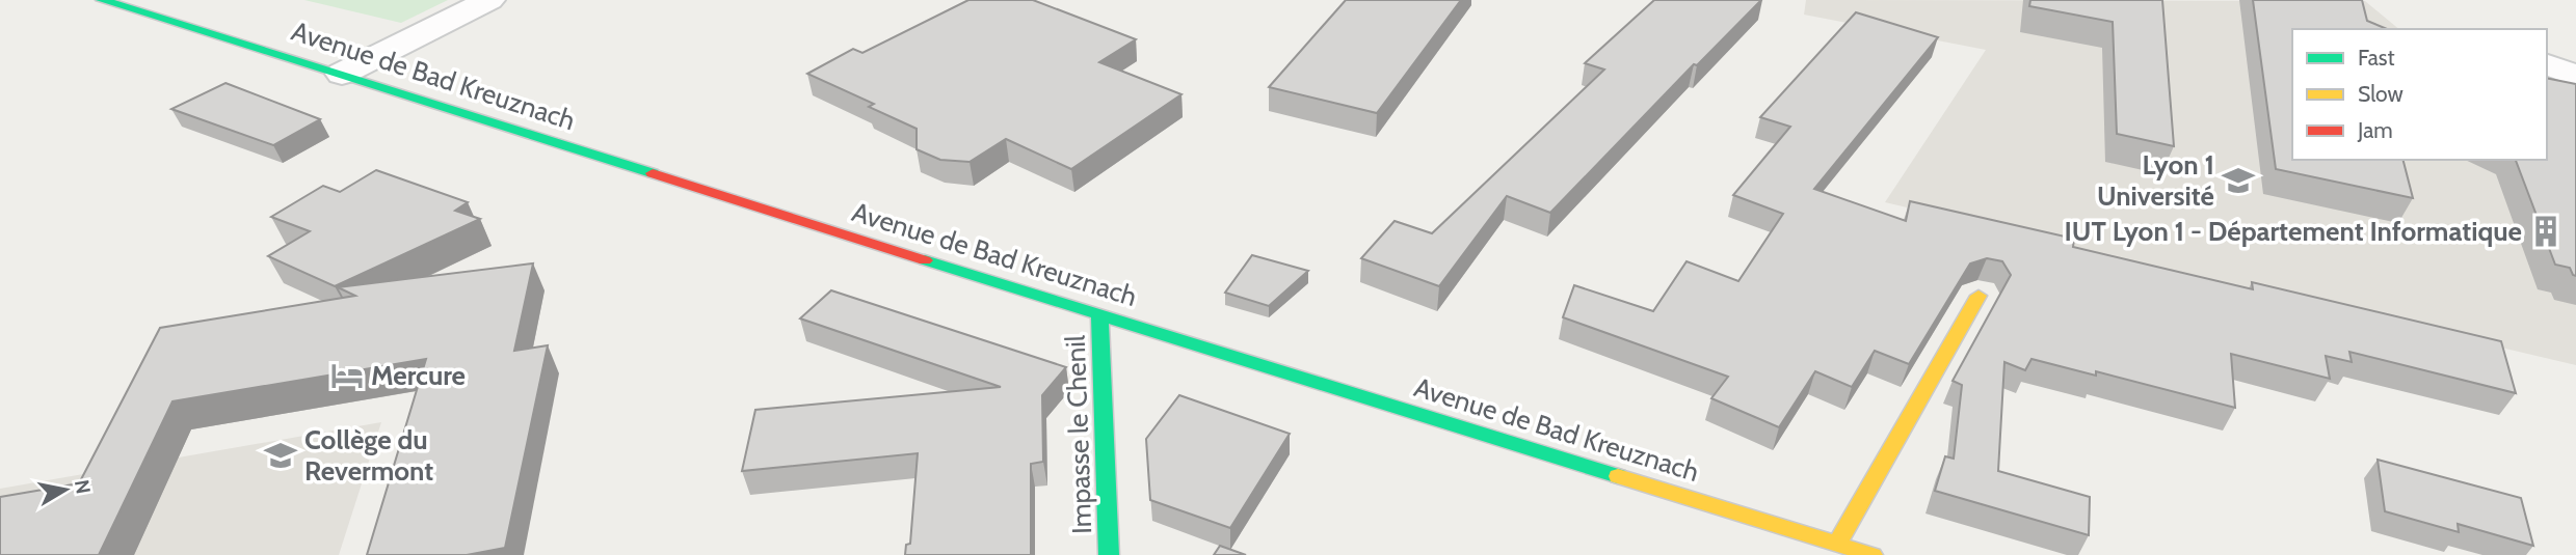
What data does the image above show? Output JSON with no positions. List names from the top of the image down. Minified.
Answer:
{"streets":{"main road":["Avenue de Bad Kreuznach","Impasse le Chenil"]},"crossings":[["Avenue de Bad Kreuznach","Impasse le Chenil"]],"places":{"school or university":["Lyon 1 Université","Collège du Revermont"],"building":["IUT Lyon 1 - Département Informatique"],"hotel":["Mercure"]},"legend":["Fast","Slow","Jam"],"north":"right"}
